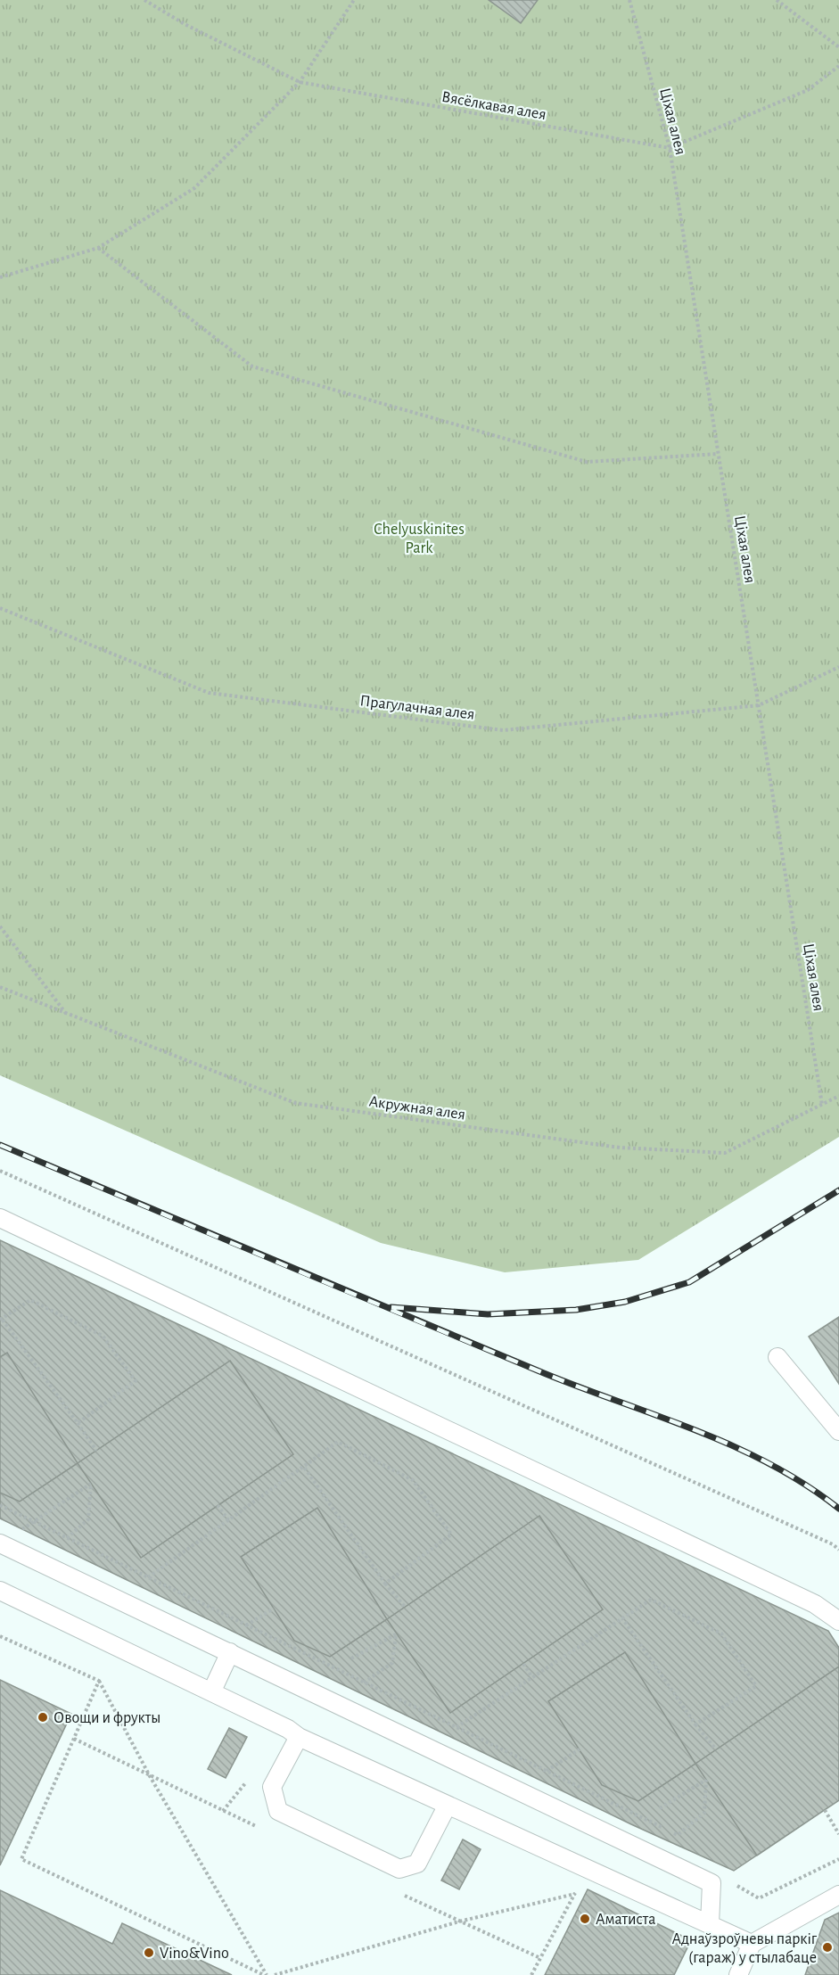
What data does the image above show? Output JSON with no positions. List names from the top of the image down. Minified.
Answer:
{"streets":{"path":["Вясёлкавая алея","Ціхая алея","Прагулачная алея","Акружная алея"]},"crossings":[["Вясёлкавая алея","Ціхая алея"],["Ціхая алея","Прагулачная алея"],["Ціхая алея","Акружная алея"]],"parks":["Chelyuskinites Park"],"places":["Овощи и фрукты","Аматиста","Аднаўзроўневы паркіг (гараж) у стылабаце","Vino&Vino"]}
